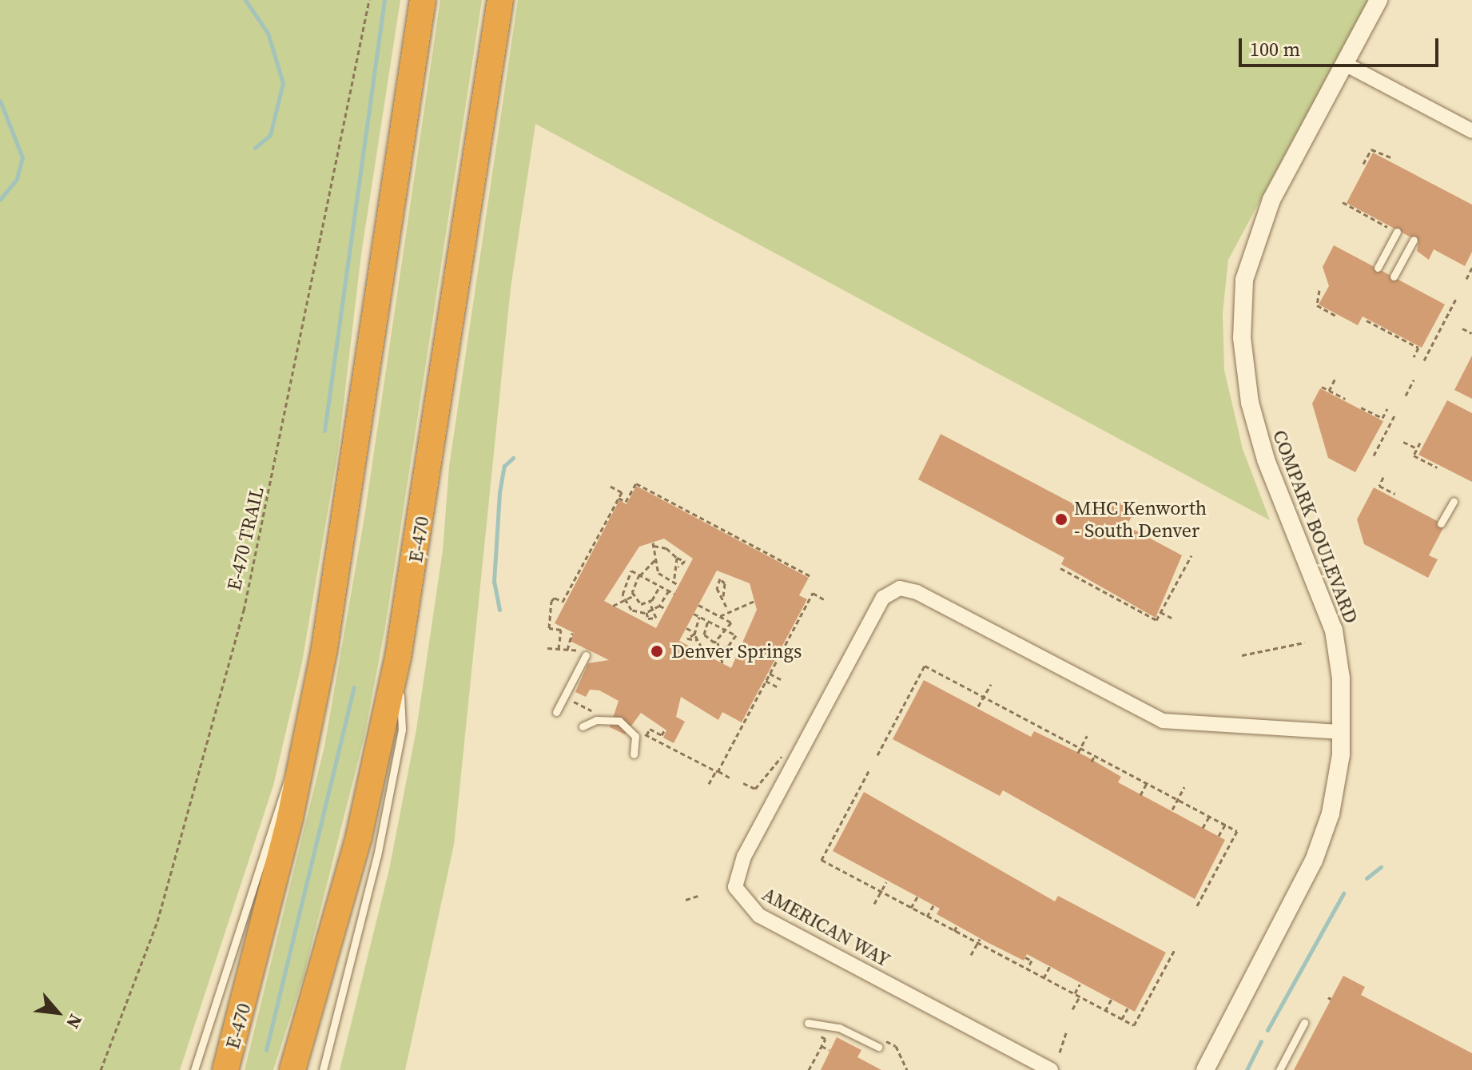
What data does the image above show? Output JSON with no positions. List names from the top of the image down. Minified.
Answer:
{"streets":{"highway":["E-470"],"street":["COMPARK BOULEVARD","AMERICAN WAY"],"path":["E-470 TRAIL"]},"crossings":[["COMPARK BOULEVARD","AMERICAN WAY"]],"places":["MHC Kenworth - South Denver","Denver Springs"],"scale_bar":"100 m","north":"bottom right"}
